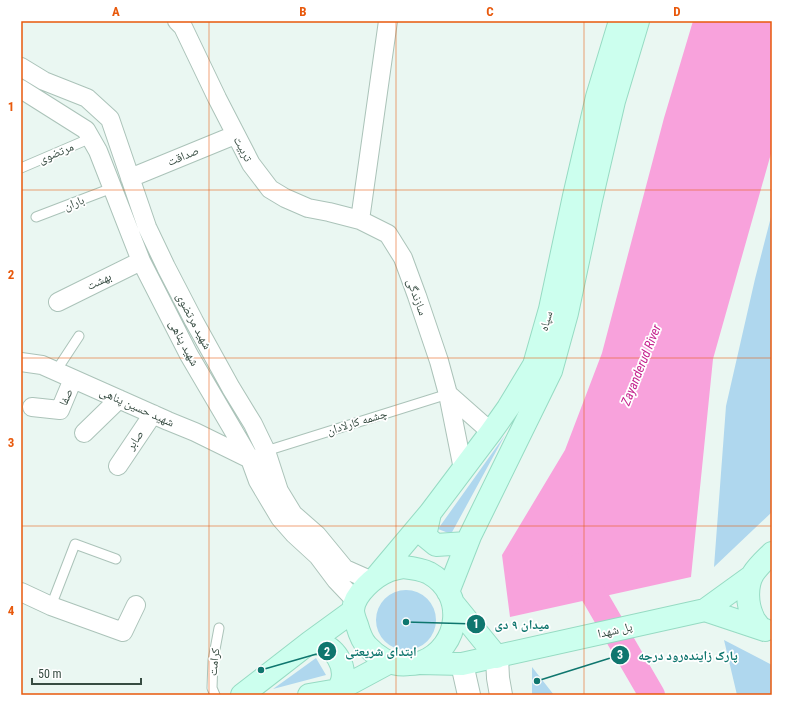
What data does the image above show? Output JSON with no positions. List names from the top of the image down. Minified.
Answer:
{"streets":{"main road":["سپاه","پل شهدا"],"street":["تربیت","صداقت","بهشت","سازندگی","شهيد مرتضوی","شهید پناهی","صفا","شهید حسین پناهی","صابر"],"lane":["مرتضوی","باران","چشمه کارلادان","کرامت"]},"crossings":[["تربیت","صداقت"],["تربیت","سازندگی"],["مرتضوی","شهید پناهی"],["صداقت","شهيد مرتضوی"],["باران","شهید پناهی"],["بهشت","شهید پناهی"],["سازندگی","سپاه"],["سازندگی","چشمه کارلادان"],["شهيد مرتضوی","سپاه"],["شهيد مرتضوی","شهید پناهی"],["شهيد مرتضوی","چشمه کارلادان"],["شهيد مرتضوی","پل شهدا"],["سپاه","شهید پناهی"],["سپاه","پل شهدا"],["شهید پناهی","شهید حسین پناهی"],["شهید پناهی","پل شهدا"],["صفا","شهید حسین پناهی"],["شهید حسین پناهی","صابر"]],"water":["Zayanderud River"],"places":["میدان ۹ دی","ابتدای شریعتی","پارک زاینده‌رود درچه"],"scale_bar":"50 m","grid":{"columns":["A","B","C","D"],"rows":["1","2","3","4"]}}
